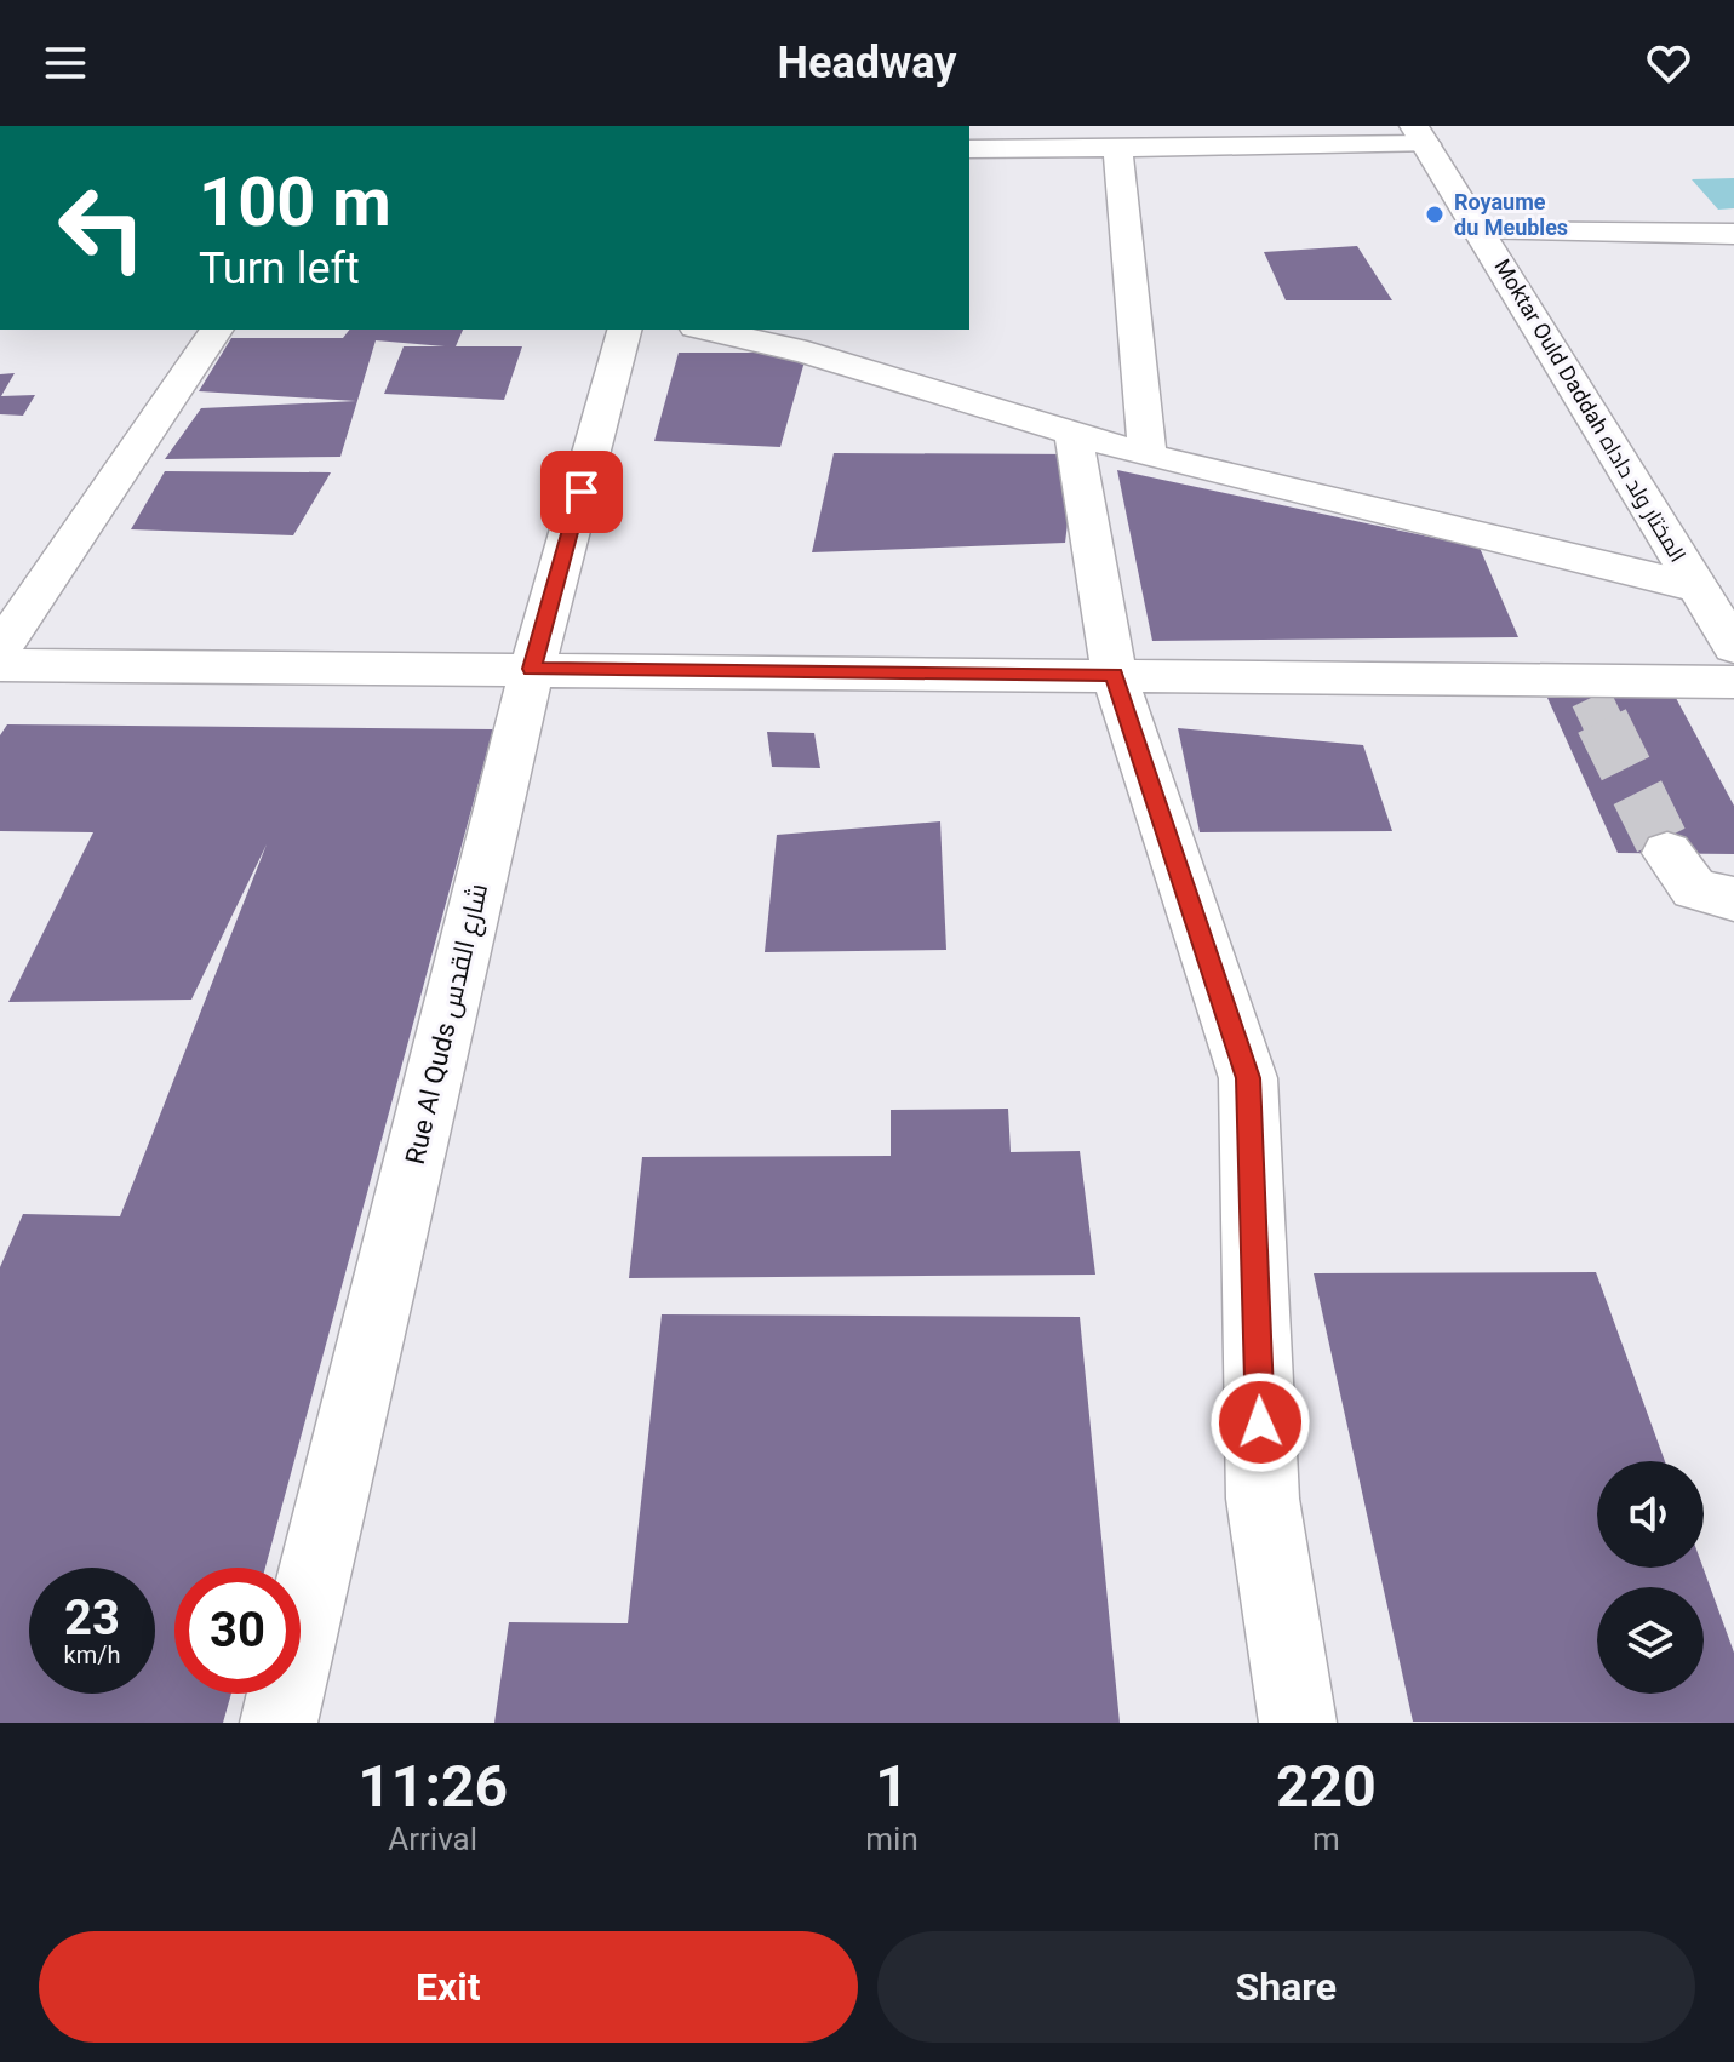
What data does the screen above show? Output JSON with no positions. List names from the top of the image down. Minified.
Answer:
{"streets":{"street":["Moktar Ould Daddah المختار ولد داداه","Rue Al Quds شارع القدس"]},"places":["Royaume du Meubles"],"page":{"header":"Headway","turn":["100 m","Turn left"],"speed":"23 km/h","limit":"30","eta":["11:26","Arrival","1","min","220","m"],"buttons":["Exit","Share"]}}
